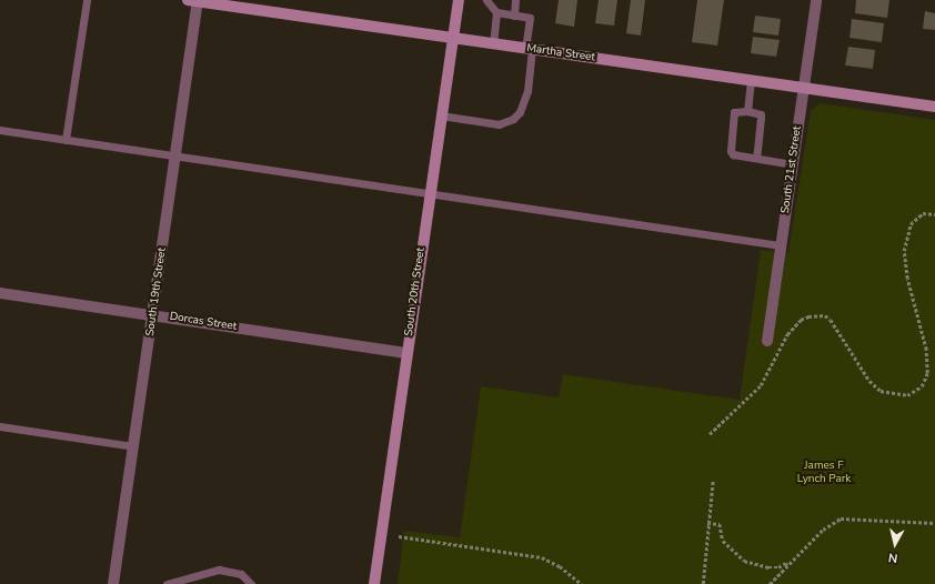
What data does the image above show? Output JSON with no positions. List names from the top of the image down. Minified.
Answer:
{"streets":{"main road":["Martha Street","South 20th Street"],"street":["South 21st Street","South 19th Street","Dorcas Street"]},"crossings":[["Martha Street","South 21st Street"],["Martha Street","South 19th Street"],["Martha Street","South 20th Street"],["South 19th Street","Dorcas Street"],["South 20th Street","Dorcas Street"]],"parks":["James F Lynch Park"],"north":"bottom"}
